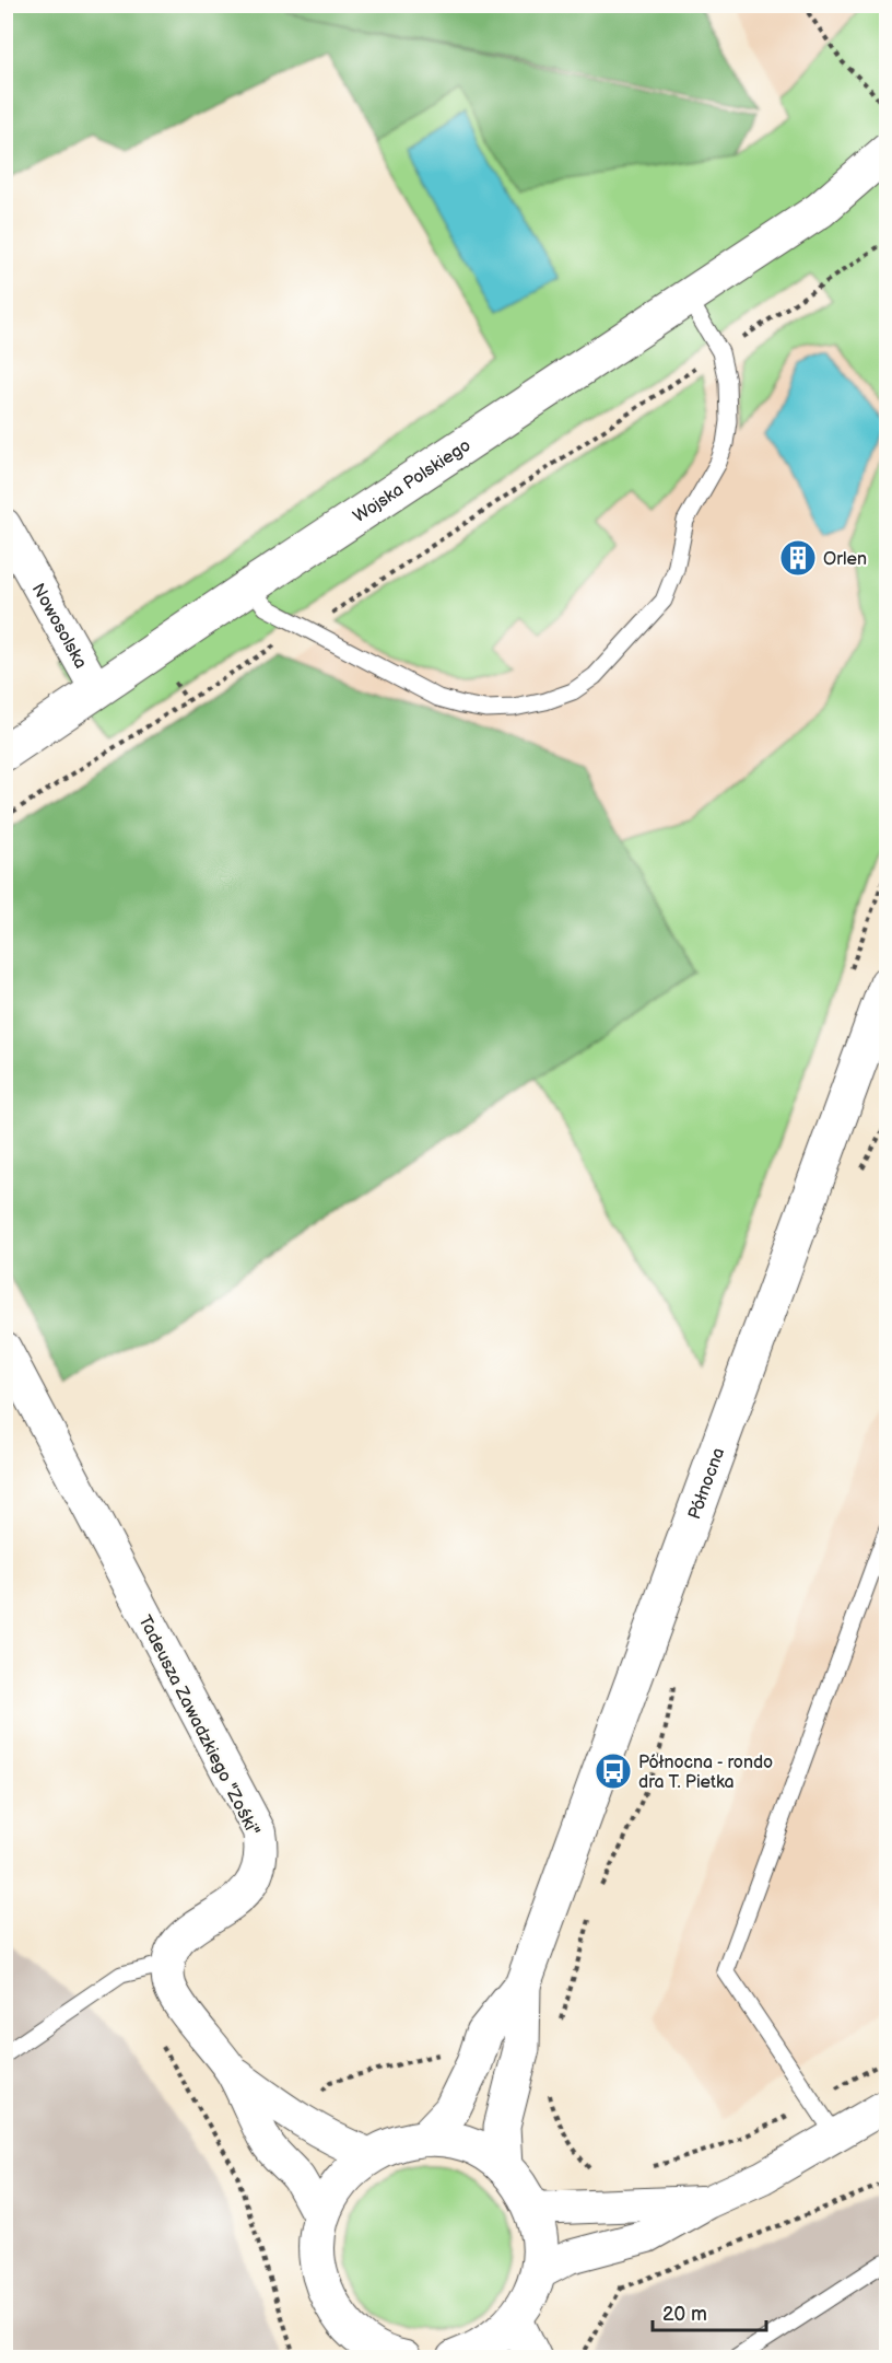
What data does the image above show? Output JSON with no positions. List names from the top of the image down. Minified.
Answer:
{"streets":{"street":["Wojska Polskiego","Nowosolska","Północna","Tadeusza Zawadzkiego \"Zośki\""]},"crossings":[["Wojska Polskiego","Nowosolska"]],"places":{"building":["Orlen"],"bus stop":["Północna - rondo dra T. Pietka"]},"scale_bar":"20 m"}
